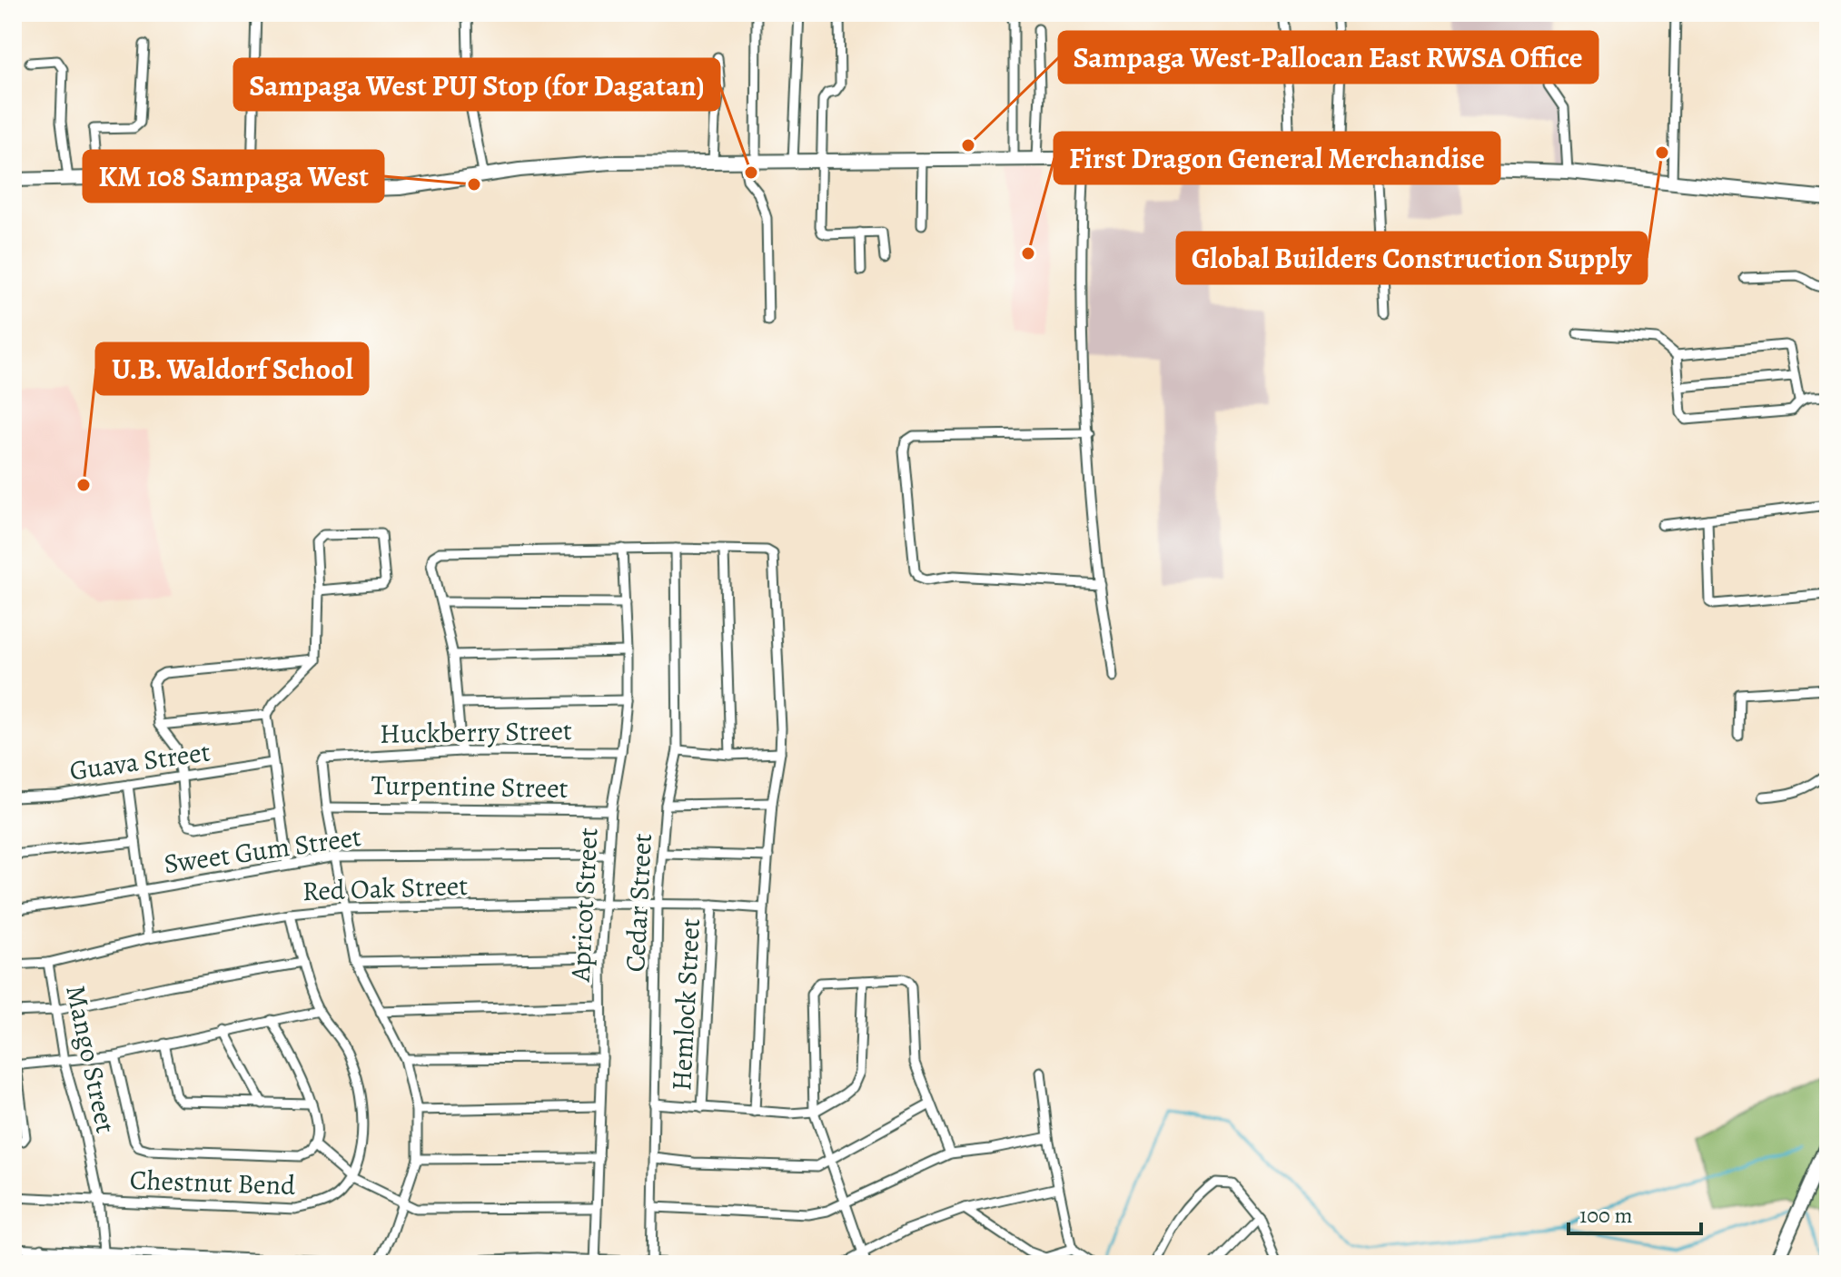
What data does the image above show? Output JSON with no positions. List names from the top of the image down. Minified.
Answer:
{"streets":{"street":["Huckberry Street","Guava Street","Turpentine Street","Sweet Gum Street","Red Oak Street","Cedar Street","Apricot Street","Hemlock Street","Mango Street","Chestnut Bend"]},"crossings":[["Huckberry Street","Turpentine Street"],["Huckberry Street","Apricot Street"],["Turpentine Street","Apricot Street"],["Sweet Gum Street","Apricot Street"],["Red Oak Street","Cedar Street"],["Red Oak Street","Apricot Street"],["Red Oak Street","Hemlock Street"],["Red Oak Street","Mango Street"],["Red Oak Street","Chestnut Bend"],["Mango Street","Chestnut Bend"]],"places":["Sampaga West-Pallocan East RWSA Office","Global Builders Construction Supply","Sampaga West PUJ Stop (for Dagatan)","KM 108 Sampaga West","First Dragon General Merchandise","U.B. Waldorf School"],"scale_bar":"100 m"}
